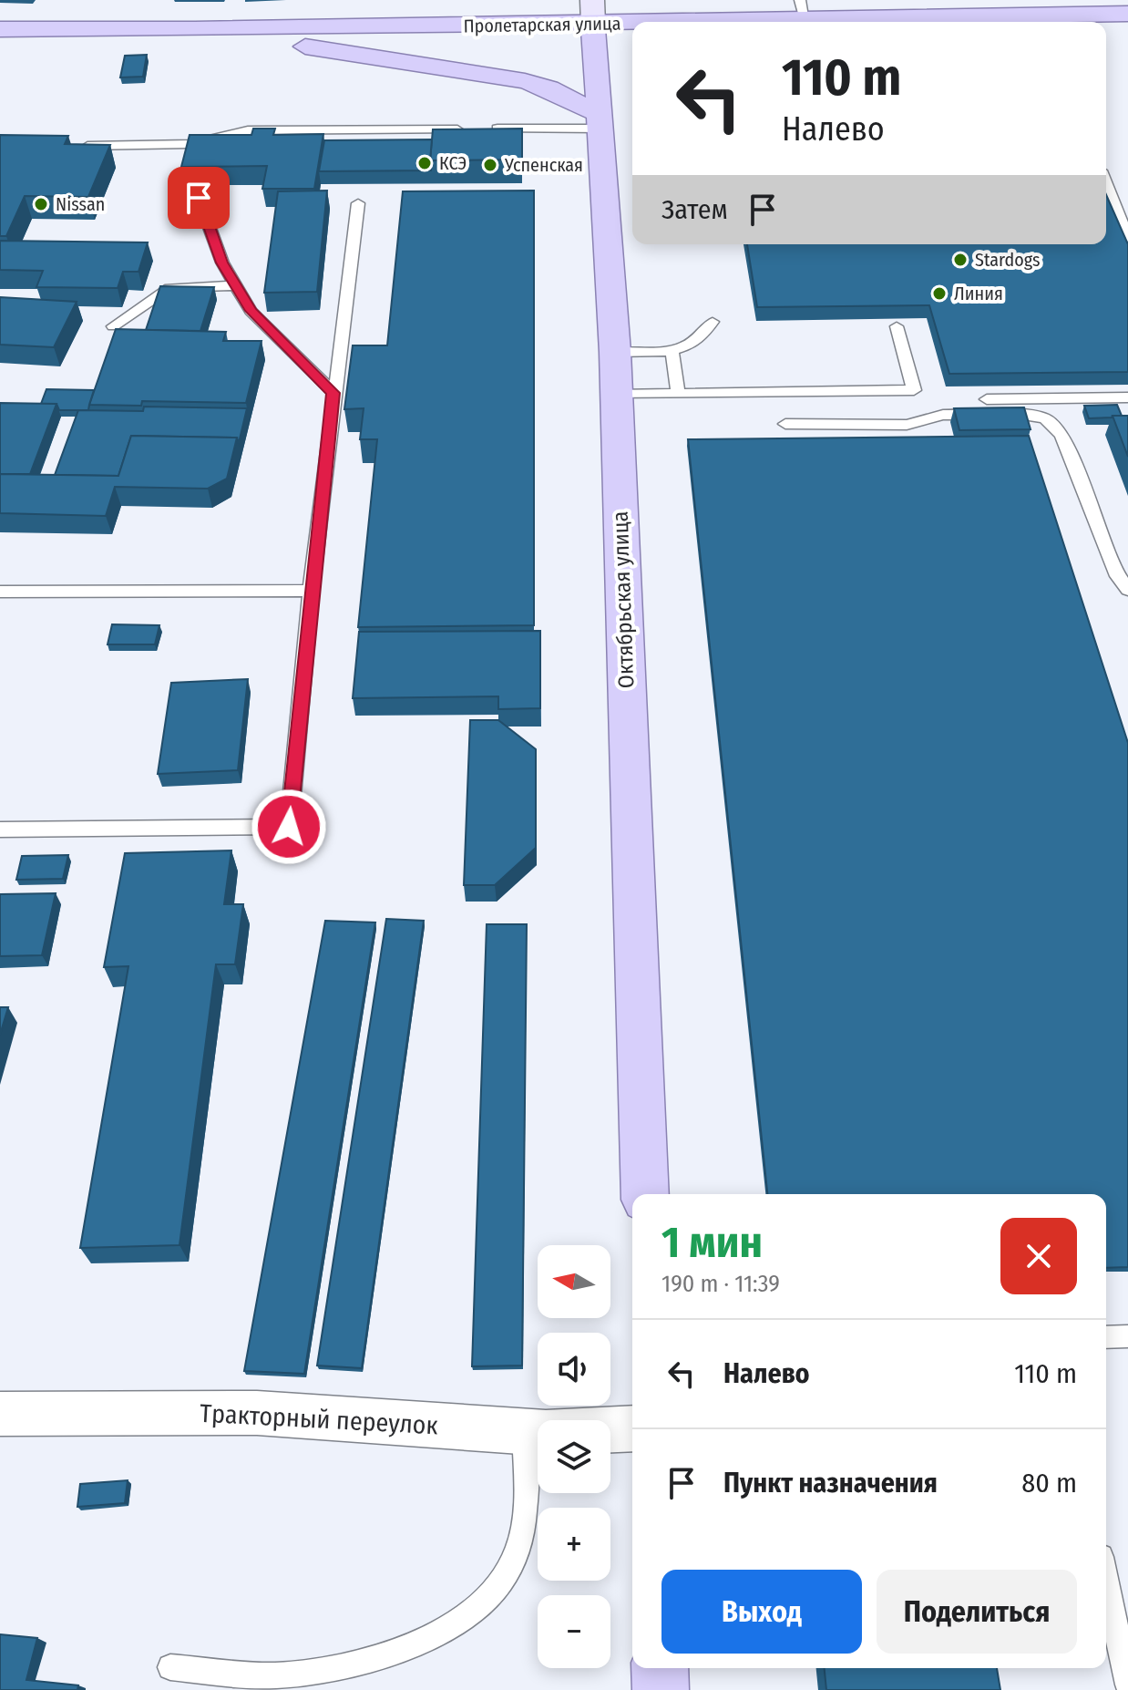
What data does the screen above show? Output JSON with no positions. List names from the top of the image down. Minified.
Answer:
{"streets":{"main road":["Пролетарская улица","Октябрьская улица"],"street":["Тракторный переулок"]},"crossings":[["Пролетарская улица","Октябрьская улица"]],"places":["КСЭ","Успенская","Nissan","Stardogs","Линия"],"north":"left","page":{"turn":["110 m","Налево"],"then":"Затем","heading":["1 мин","190 m · 11:39"],"map_buttons":["+","−"],"list":[{"name":"Налево","value":"110 m"},{"name":"Пункт назначения","value":"80 m"}],"buttons":["Выход","Поделиться"]}}
